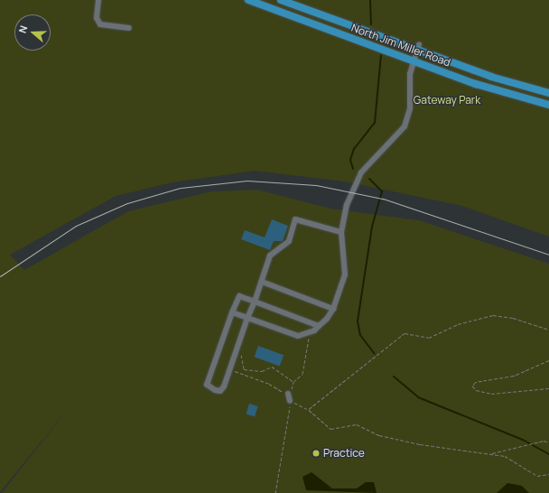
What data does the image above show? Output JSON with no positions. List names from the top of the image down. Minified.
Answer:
{"streets":{"main road":["North Jim Miller Road"]},"parks":["Gateway Park"],"places":["Practice"],"north":"left"}
